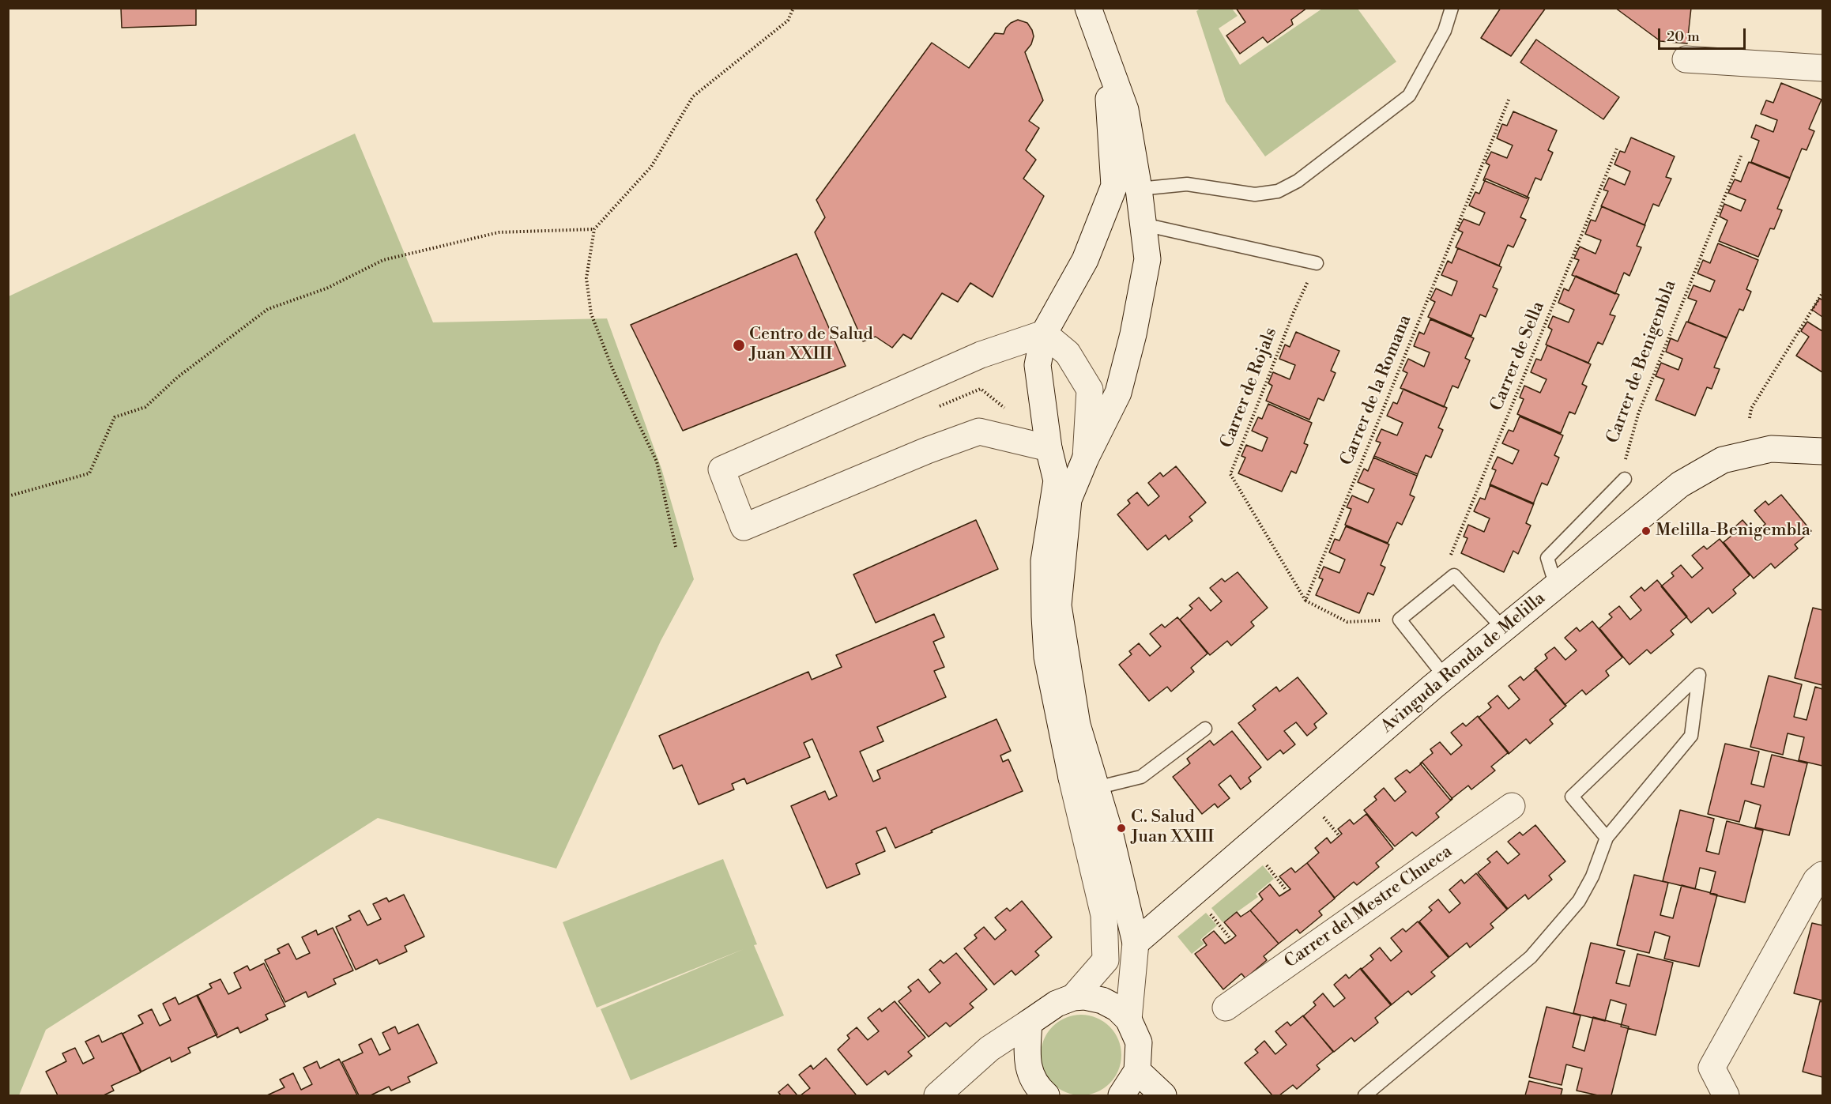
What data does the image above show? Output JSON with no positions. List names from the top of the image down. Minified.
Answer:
{"streets":{"street":["Avinguda Ronda de Melilla","Carrer del Mestre Chueca"],"path":["Carrer de Sella","Carrer de Benigembla","Carrer de Rojals","Carrer de la Romana"]},"crossings":[["Carrer de Rojals","Carrer de la Romana"]],"places":["Centro de Salud Juan XXIII","Melilla-Benigembla","C. Salud Juan XXIII"],"scale_bar":"20 m"}
